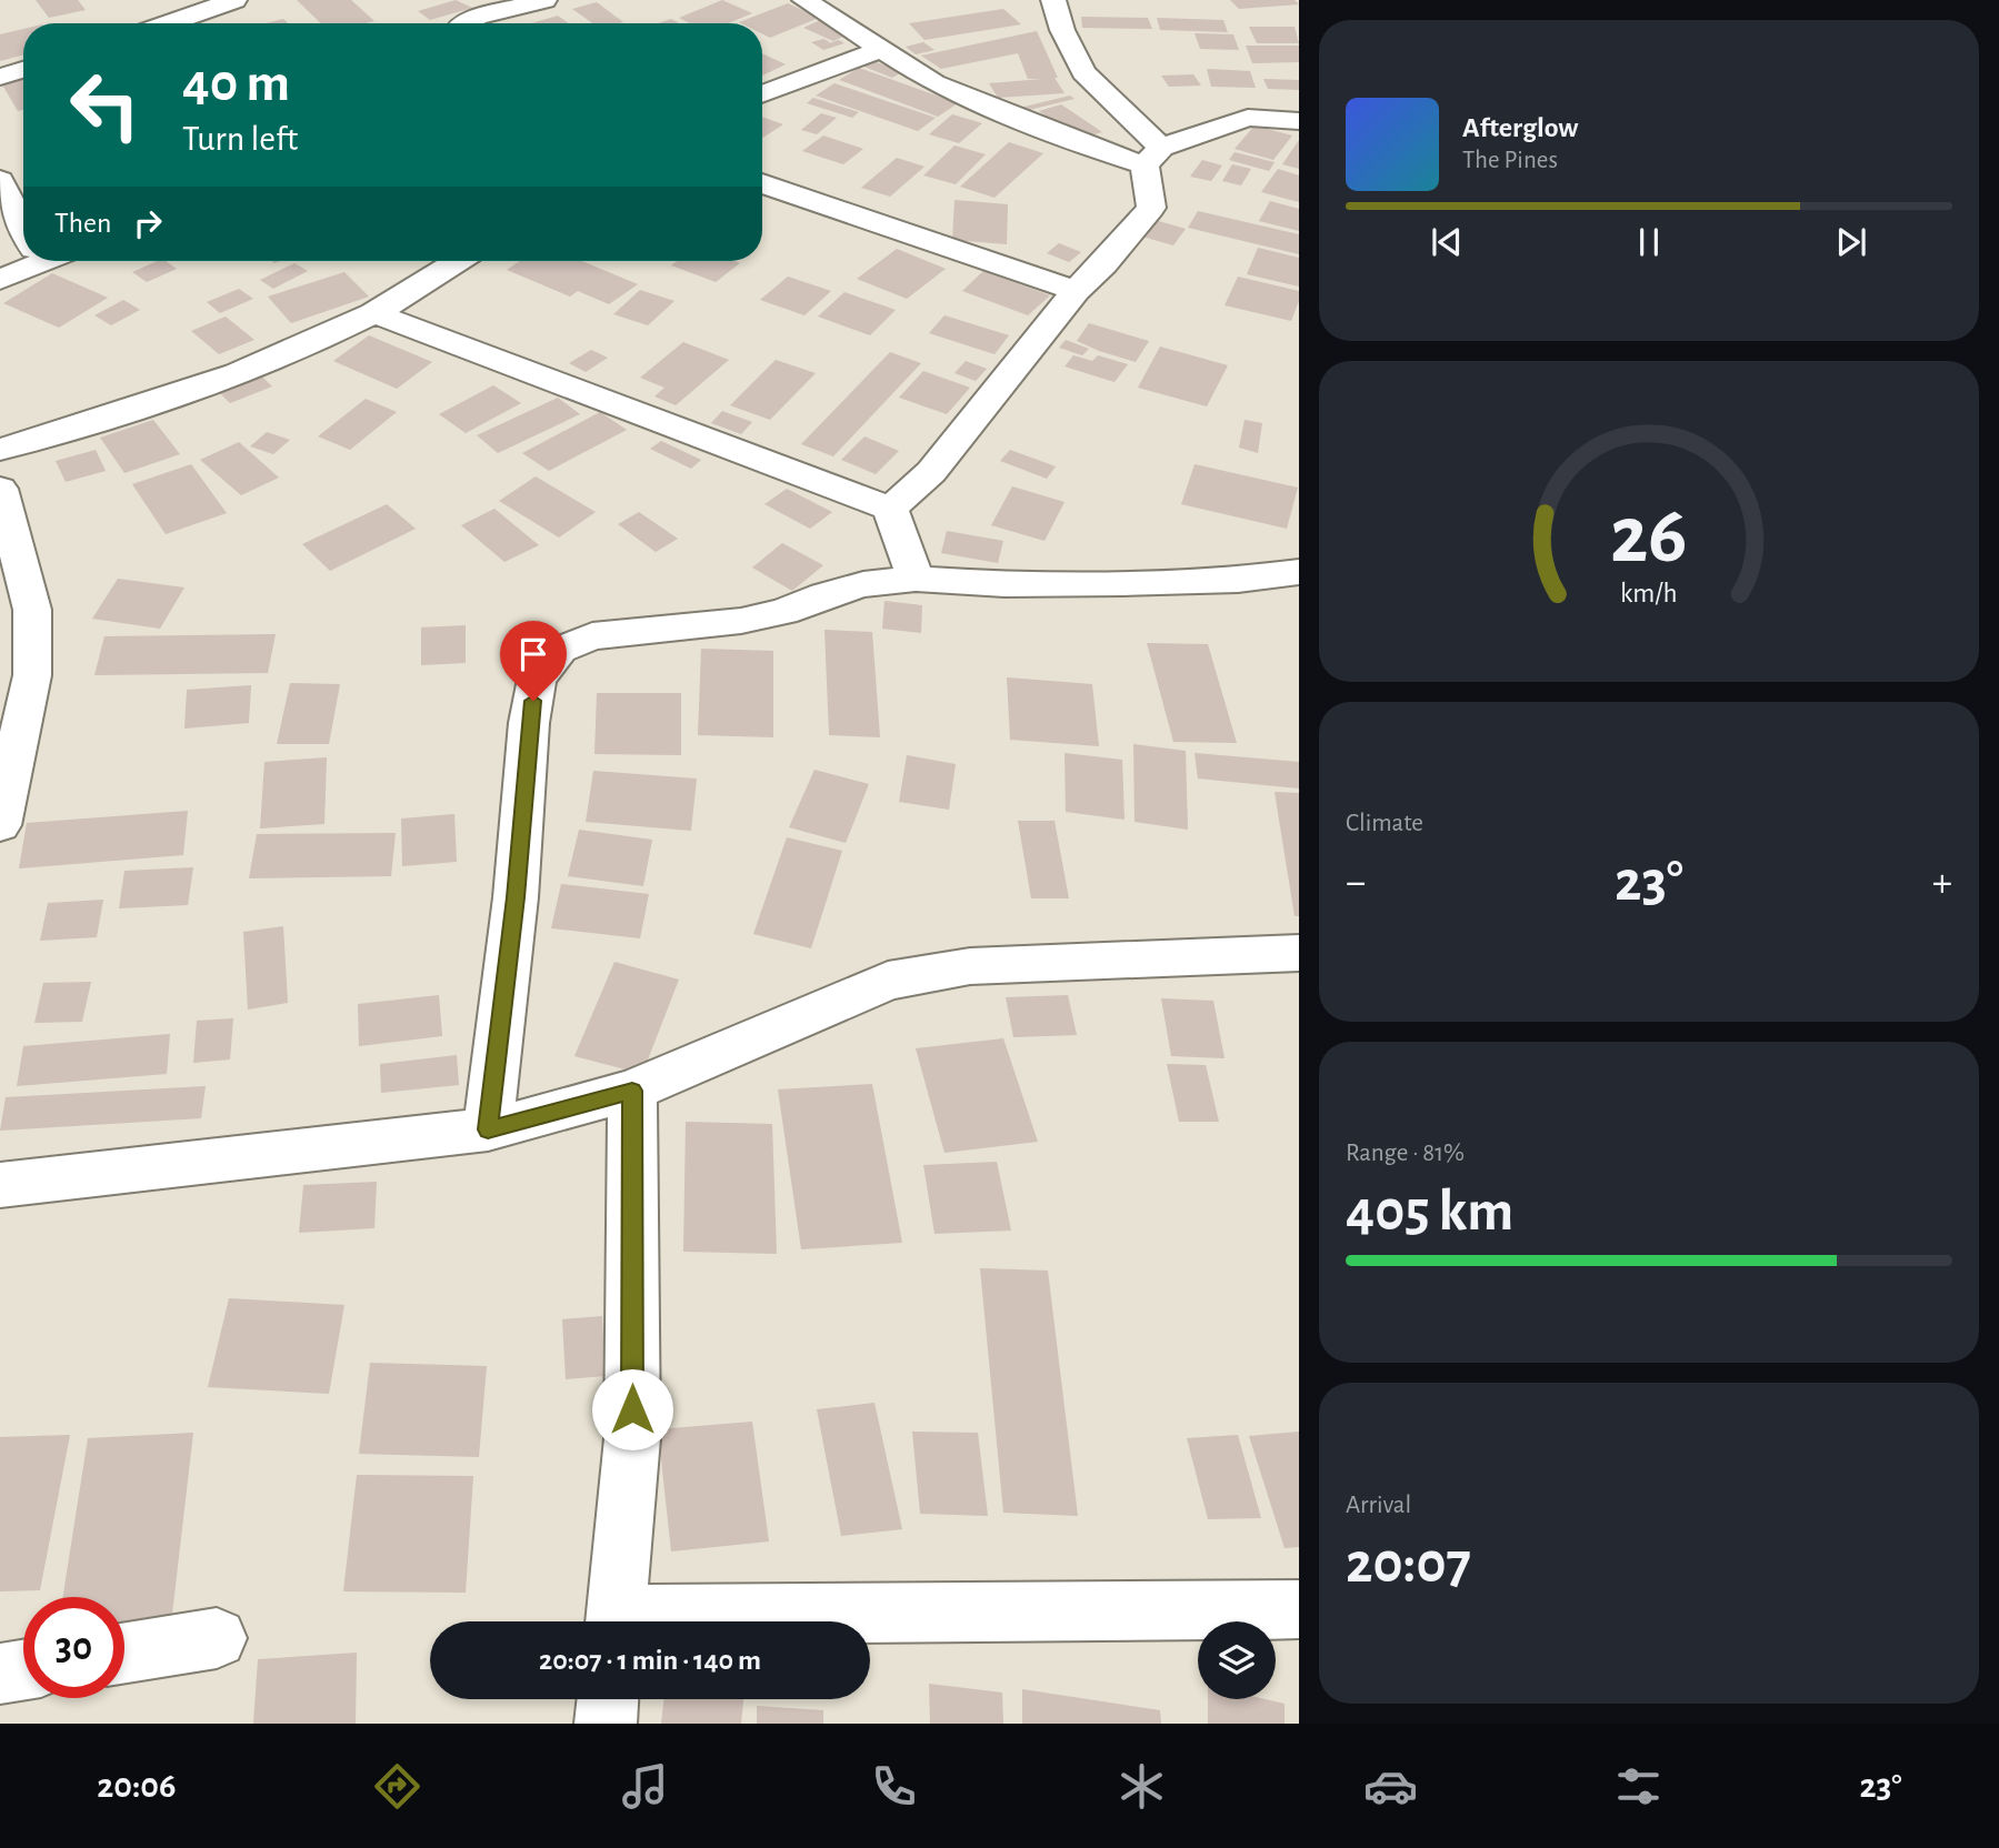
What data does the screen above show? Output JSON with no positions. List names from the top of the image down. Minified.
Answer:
{"page":{"turn":["40 m","Turn left"],"song":["Afterglow","The Pines"],"then":"Then","tile":["Climate",["Range · 81%","405 km"],["Arrival","20:07"]],"heat":["−","23°","+"],"limit":"30","trip":"20:07 · 1 min · 140 m","tabs":["20:06","23°"],"gauge":["26","km/h"]}}
